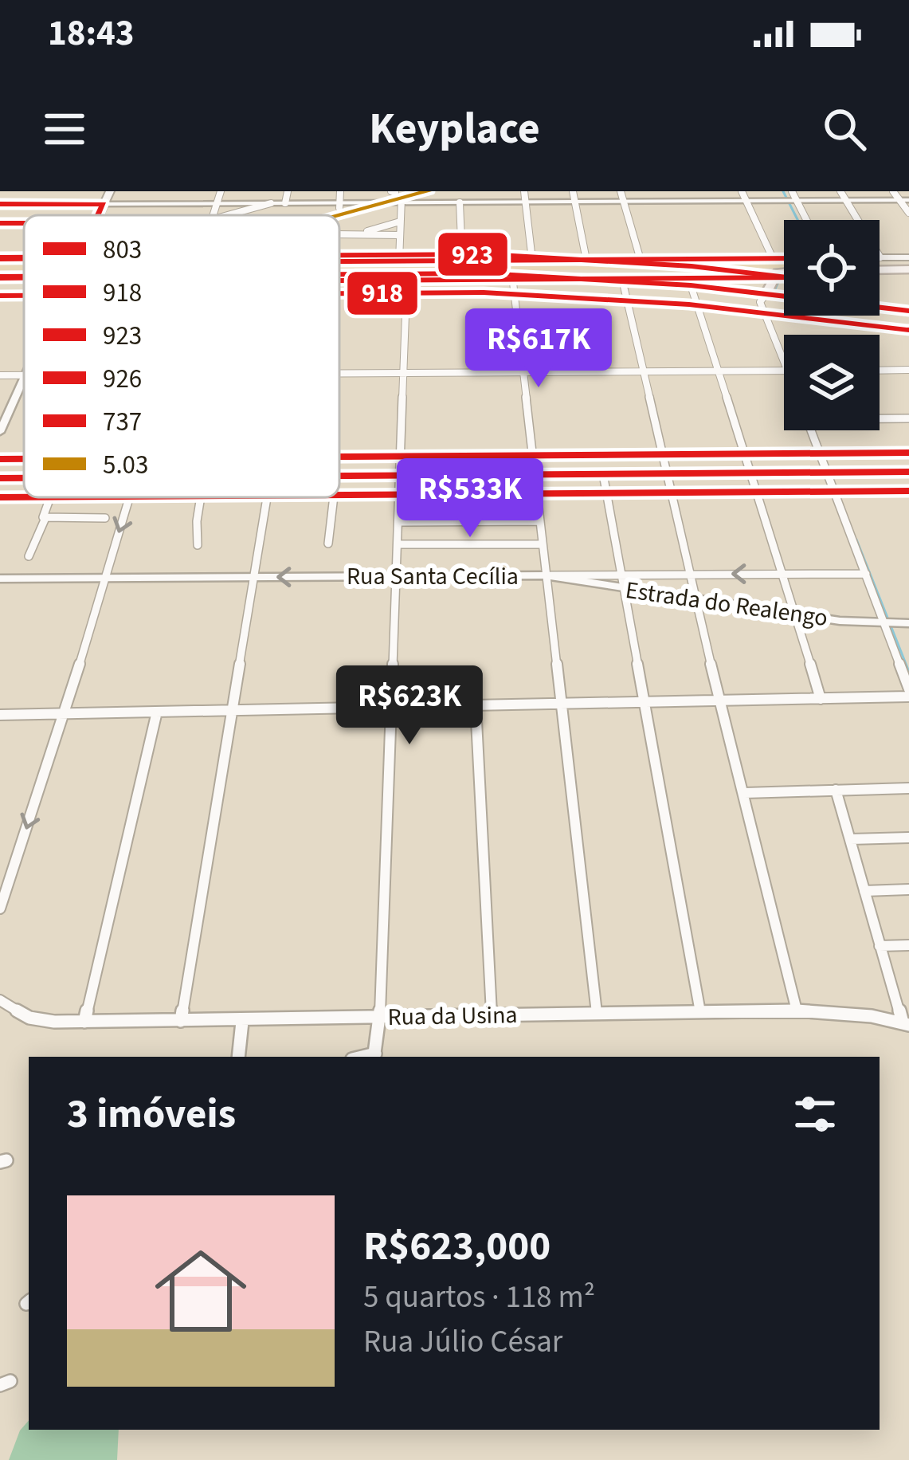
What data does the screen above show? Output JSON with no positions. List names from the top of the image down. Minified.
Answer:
{"streets":{"street":["Rua Santa Cecília","Estrada do Realengo","Rua da Usina"]},"crossings":[["Rua Santa Cecília","Estrada do Realengo"]],"lines":["transit line 5.03","transit line 926","transit line 737","transit line 923","transit line 803","transit line 918"],"legend":["803","918","923","926","737","5.03"],"page":{"status":"18:43","header":"Keyplace","price":["R$617K","R$533K","R$623K"],"heading":"3 imóveis","list":[{"name":"R$623,000","note":"5 quartos · 118 m² · Rua Júlio César"}]}}
